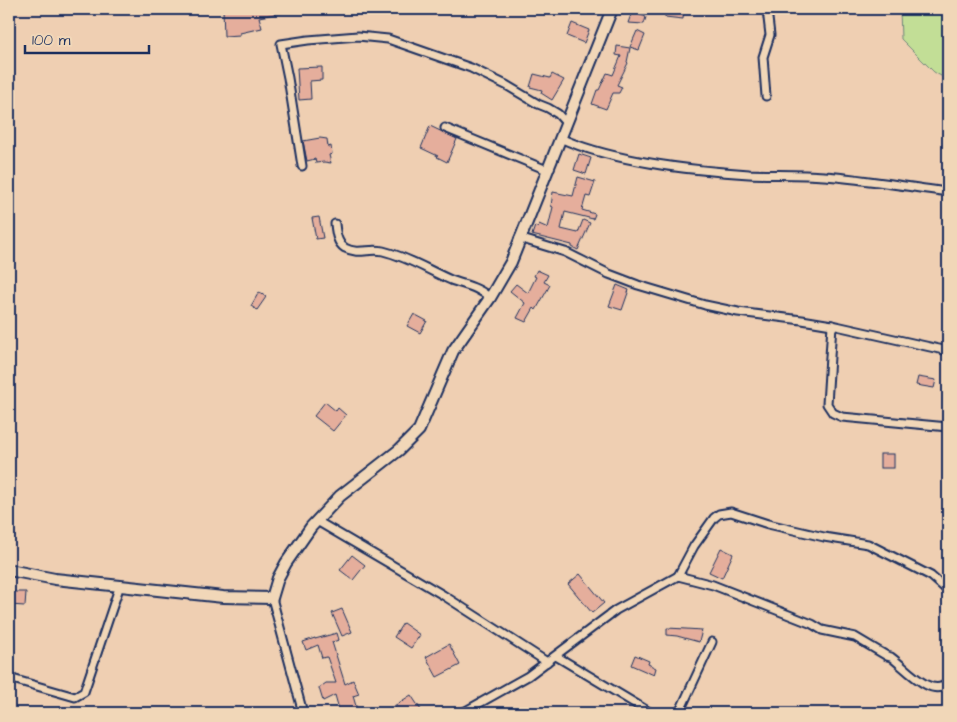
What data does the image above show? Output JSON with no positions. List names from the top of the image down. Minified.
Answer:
{"scale_bar":"100 m"}
